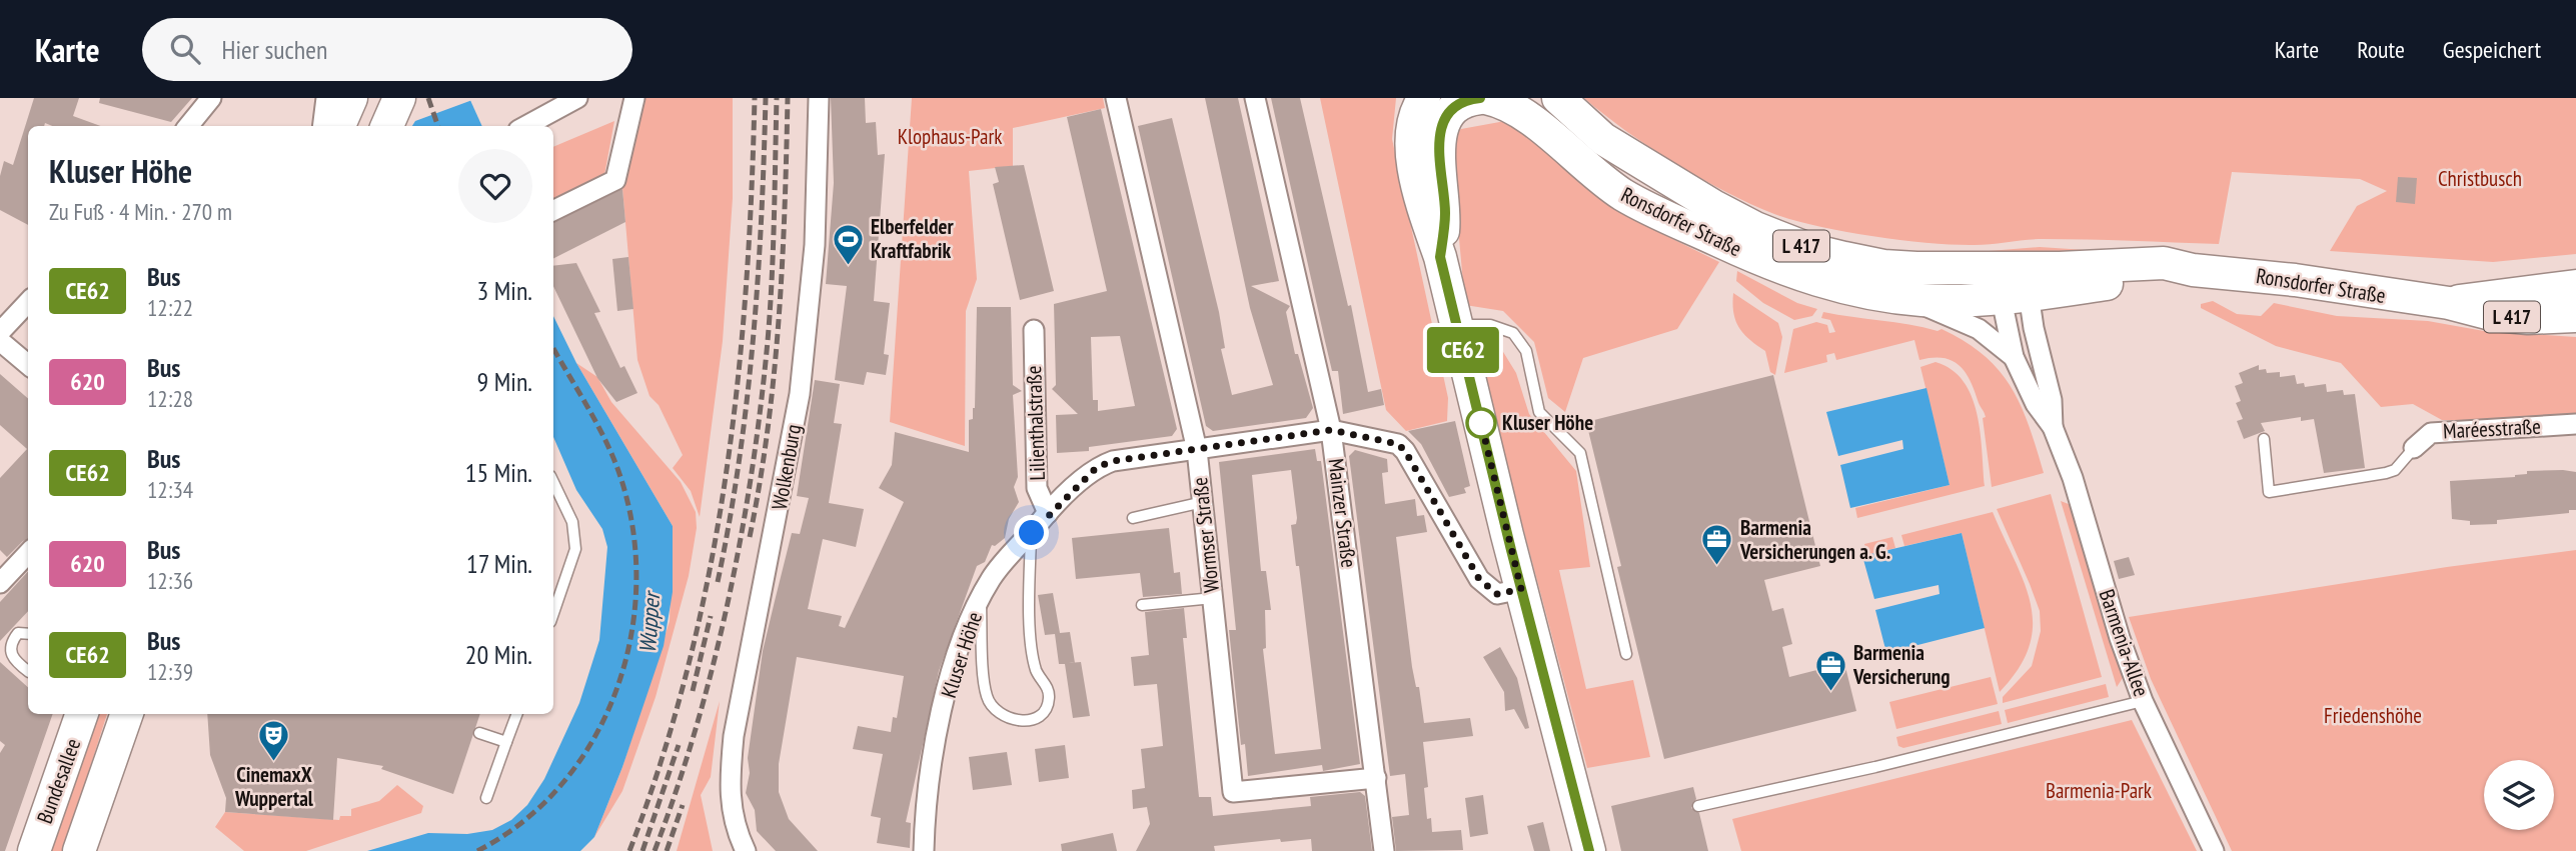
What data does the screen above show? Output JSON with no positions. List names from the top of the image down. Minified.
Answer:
{"streets":{"main road":["Ronsdorfer Straße","L 417","Bundesallee"],"street":["Lilienthalstraße","Maréesstraße","Wolkenburg","Mainzer Straße","Wormser Straße","Barmenia-Allee","Kluser Höhe"]},"crossings":[["Ronsdorfer Straße","Barmenia-Allee"],["Lilienthalstraße","Kluser Höhe"],["Mainzer Straße","Wormser Straße"],["Mainzer Straße","Kluser Höhe"],["Wormser Straße","Kluser Höhe"]],"water":["Wupper"],"parks":["Klophaus-Park","Christbusch","Friedenshöhe","Barmenia-Park"],"places":{"sports":["Elberfelder Kraftfabrik"],"other":["Kluser Höhe"],"office":["Barmenia Versicherungen a. G.","Barmenia Versicherung"],"theatre":["CinemaxX Wuppertal"]},"lines":["bus line CE62"],"page":{"header":"Karte","search":"Hier suchen","nav":["Karte","Route","Gespeichert"],"on_map":"CE62","heading":["Kluser Höhe","Zu Fuß · 4 Min. · 270 m"],"list":[{"mark":"CE62","name":"Bus","note":"12:22","value":"3 Min."},{"mark":"620","name":"Bus","note":"12:28","value":"9 Min."},{"mark":"CE62","name":"Bus","note":"12:34","value":"15 Min."},{"mark":"620","name":"Bus","note":"12:36","value":"17 Min."},{"mark":"CE62","name":"Bus","note":"12:39","value":"20 Min."}]}}
